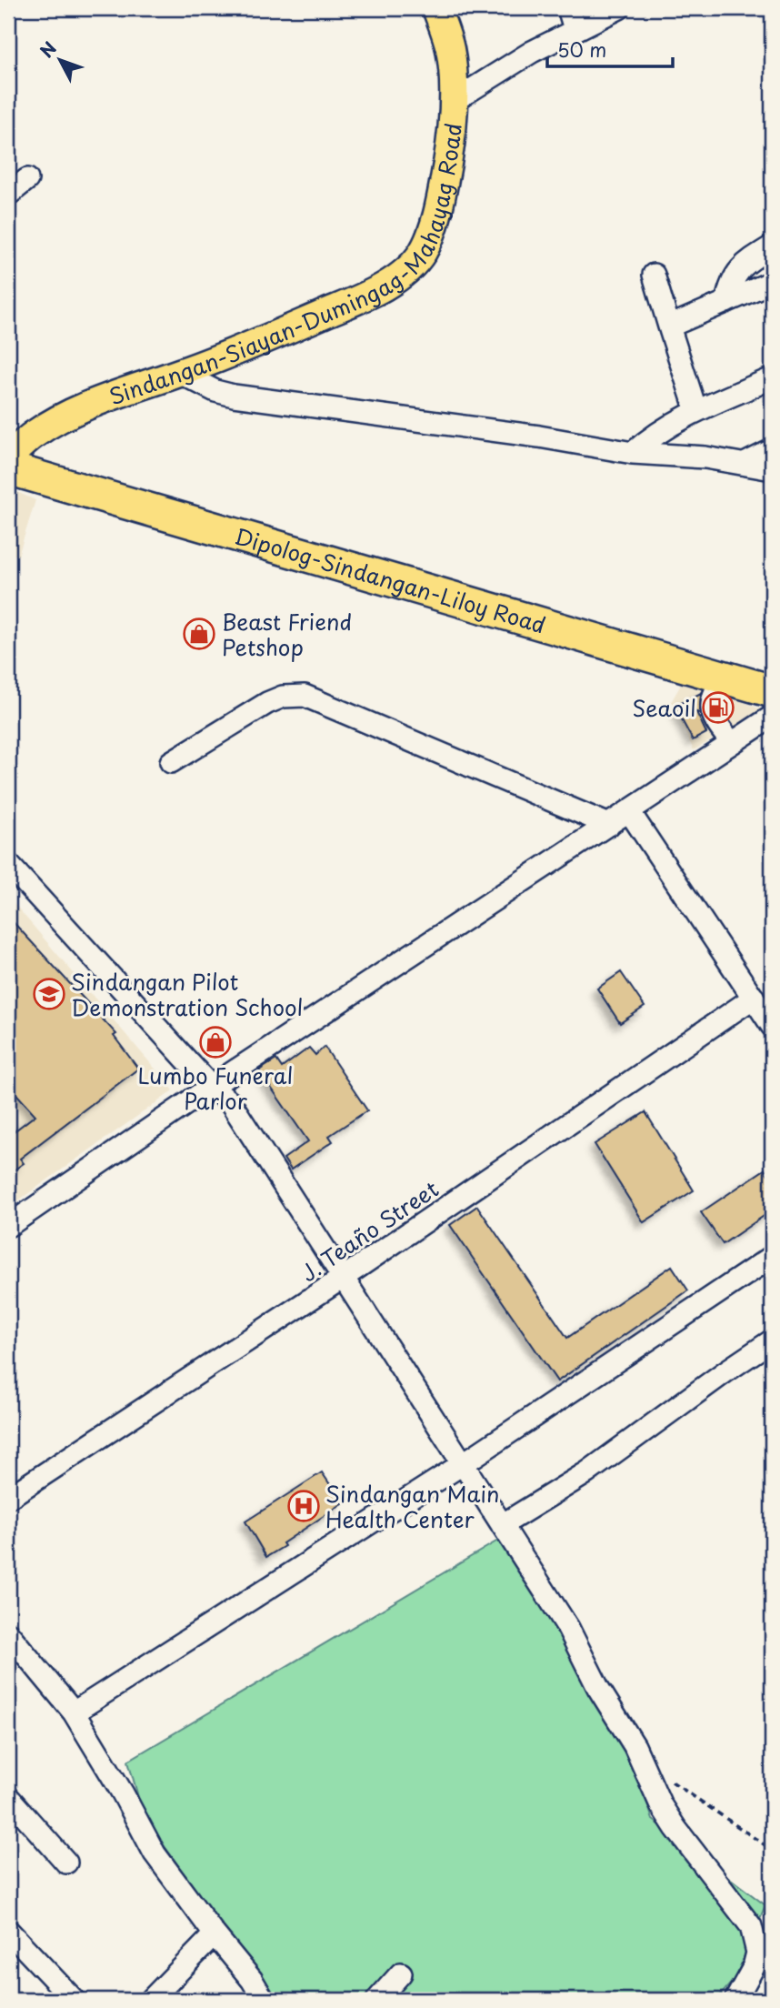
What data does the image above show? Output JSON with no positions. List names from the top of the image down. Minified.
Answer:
{"streets":{"highway":["Dipolog-Sindangan-Liloy Road"],"main road":["Sindangan-Siayan-Dumingag-Mahayag Road"],"street":["J. Teaño Street"]},"places":{"shop":["Beast Friend Petshop","Lumbo Funeral Parlor"],"fuel station":["Seaoil"],"school or university":["Sindangan Pilot Demonstration School"],"hospital":["Sindangan Main Health Center"]},"scale_bar":"50 m","north":"top left"}
